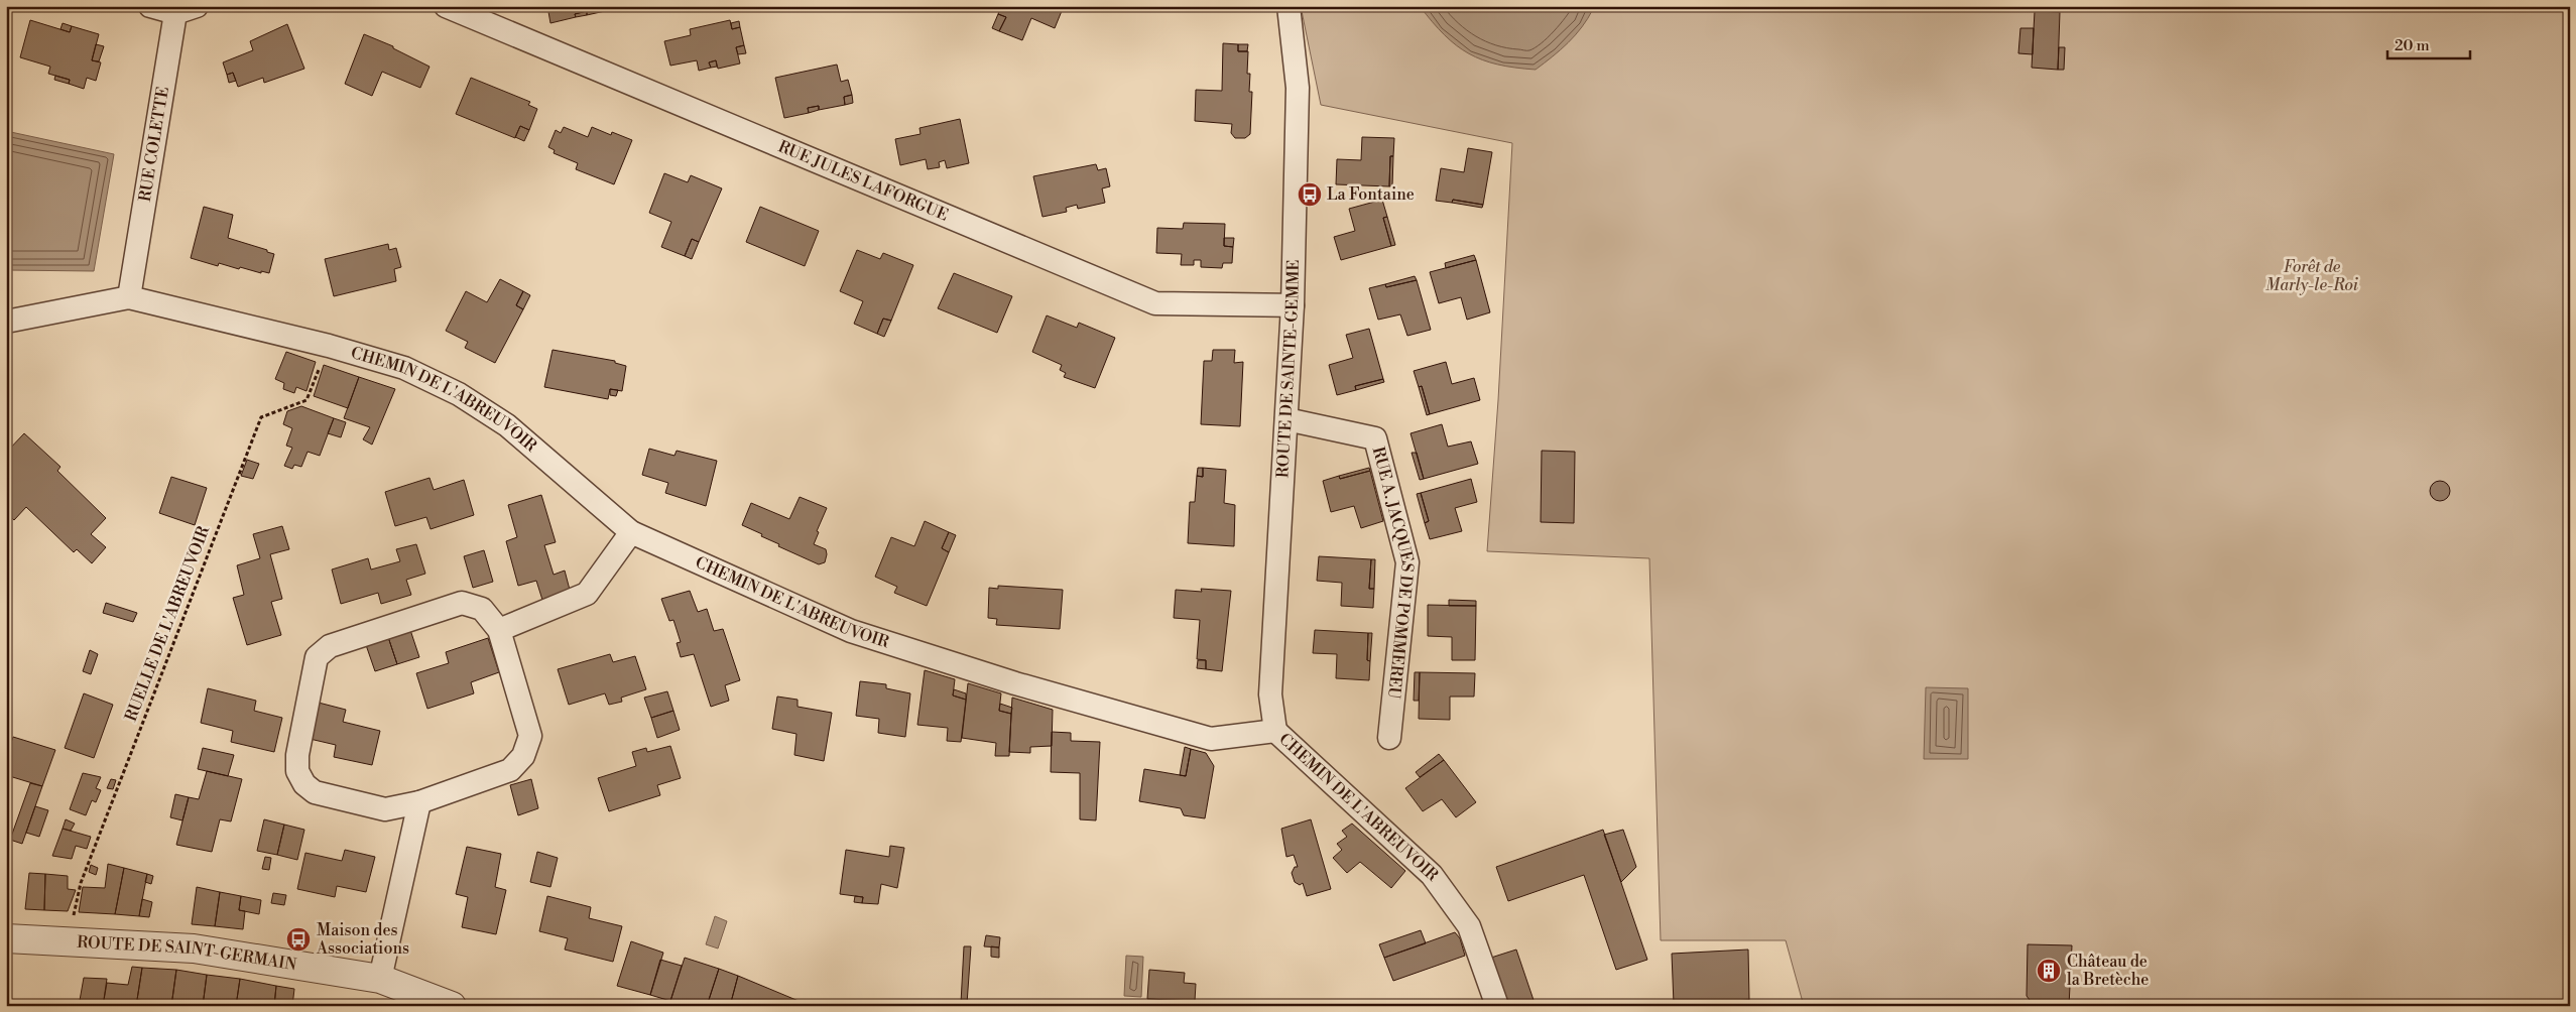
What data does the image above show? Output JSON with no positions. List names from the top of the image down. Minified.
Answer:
{"streets":{"street":["RUE COLETTE","RUE JULES LAFORGUE","ROUTE DE SAINTE-GEMME","CHEMIN DE L'ABREUVOIR","RUE A. JACQUES DE POMMEREU","ROUTE DE SAINT-GERMAIN"],"path":["RUELLE DE L'ABREUVOIR"]},"crossings":[["RUE COLETTE","CHEMIN DE L'ABREUVOIR"],["RUE JULES LAFORGUE","ROUTE DE SAINTE-GEMME"],["ROUTE DE SAINTE-GEMME","CHEMIN DE L'ABREUVOIR"],["ROUTE DE SAINTE-GEMME","RUE A. JACQUES DE POMMEREU"],["CHEMIN DE L'ABREUVOIR","RUELLE DE L'ABREUVOIR"],["RUELLE DE L'ABREUVOIR","ROUTE DE SAINT-GERMAIN"]],"parks":["Forêt de Marly-le-Roi"],"places":{"bus stop":["La Fontaine","Maison des Associations"],"building":["Château de la Bretèche"]},"scale_bar":"20 m"}
